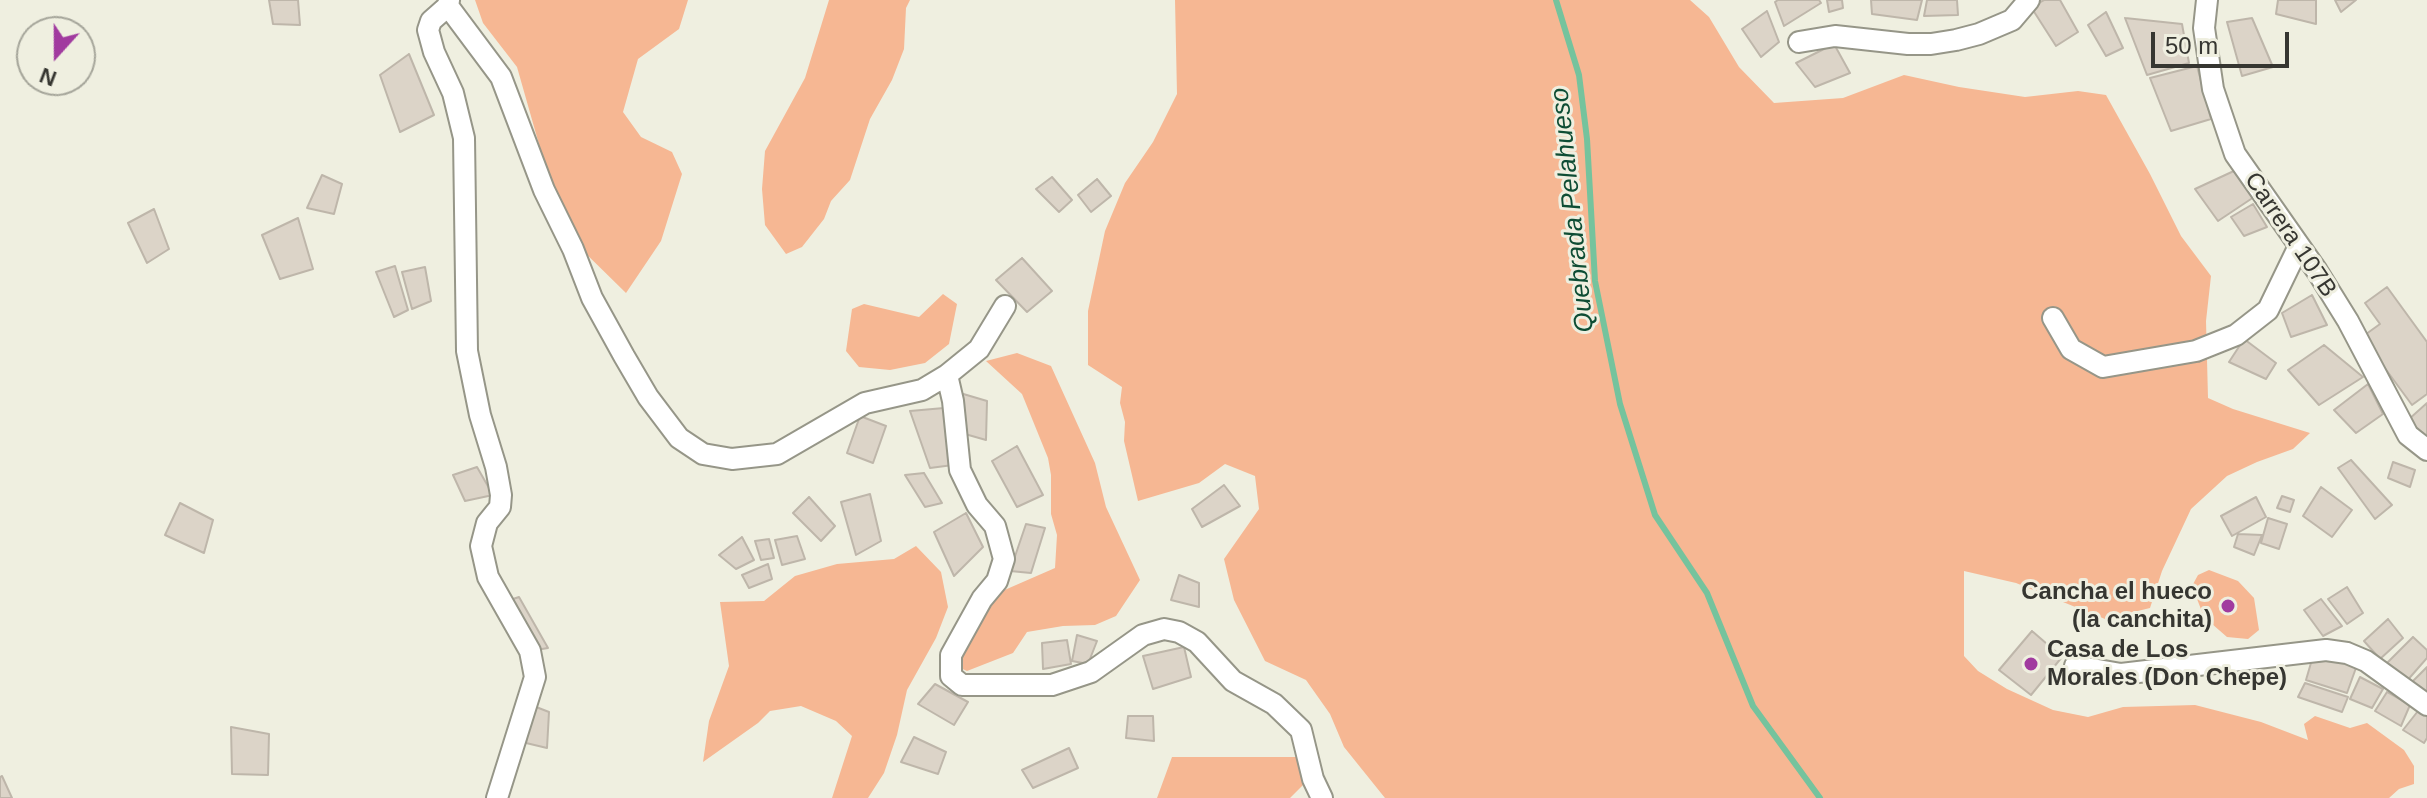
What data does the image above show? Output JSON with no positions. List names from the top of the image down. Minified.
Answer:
{"streets":{"street":["Carrera 107B"]},"water":["Quebrada Pelahueso"],"places":["Cancha el hueco (la canchita)","Casa de Los Morales (Don Chepe)"],"scale_bar":"50 m","north":"bottom"}
